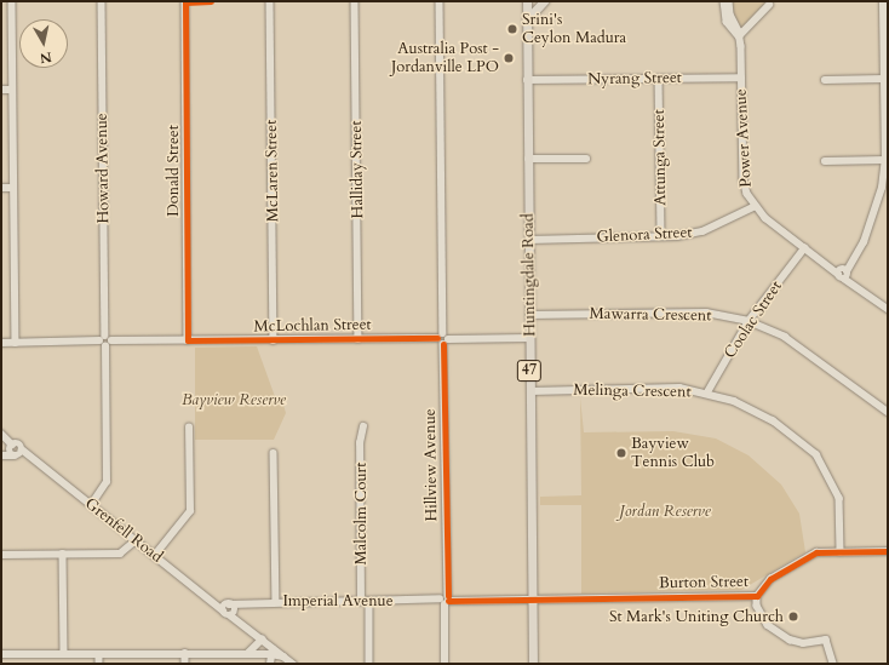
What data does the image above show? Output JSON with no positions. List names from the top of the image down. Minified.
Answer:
{"streets":{"main road":["Huntingdale Road","47"],"street":["Nyrang Street","Power Avenue","Attunga Street","Howard Avenue","Halliday Street","Donald Street","McLaren Street","Glenora Street","Mawarra Crescent","Coolac Street","McLochlan Street","Melinga Crescent","Hillview Avenue","Malcolm Court","Grenfell Road","Burton Street","Imperial Avenue"]},"crossings":[["Nyrang Street","Power Avenue"],["Nyrang Street","Attunga Street"],["Nyrang Street","Huntingdale Road"],["Power Avenue","Glenora Street"],["Power Avenue","Coolac Street"],["Attunga Street","Glenora Street"],["Howard Avenue","McLochlan Street"],["Halliday Street","McLochlan Street"],["Donald Street","McLochlan Street"],["McLaren Street","McLochlan Street"],["Glenora Street","Huntingdale Road"],["Huntingdale Road","Mawarra Crescent"],["Huntingdale Road","Melinga Crescent"],["Huntingdale Road","Burton Street"],["Huntingdale Road","Imperial Avenue"],["Mawarra Crescent","Coolac Street"],["Coolac Street","Melinga Crescent"],["Melinga Crescent","Burton Street"],["Hillview Avenue","Imperial Avenue"],["Malcolm Court","Imperial Avenue"],["Grenfell Road","Imperial Avenue"],["Burton Street","Imperial Avenue"]],"parks":["Bayview Reserve","Jordan Reserve"],"places":["Srini's Ceylon Madura","Australia Post - Jordanville LPO","Bayview Tennis Club","St Mark's Uniting Church"],"north":"bottom"}
